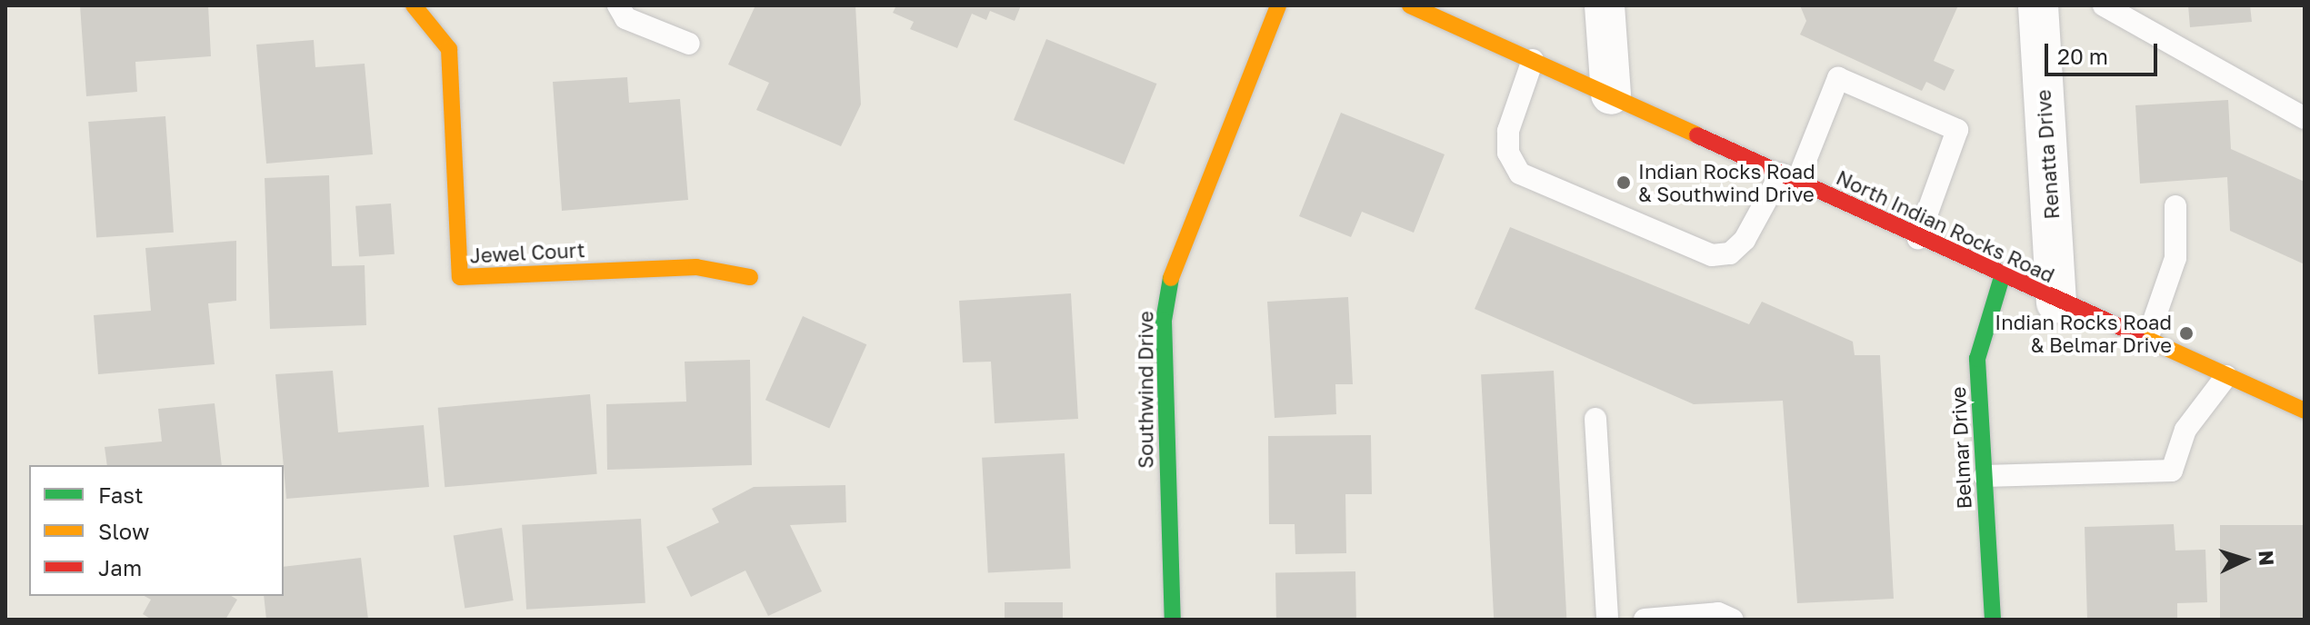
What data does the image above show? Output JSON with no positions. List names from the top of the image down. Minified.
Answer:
{"streets":{"street":["Renatta Drive","North Indian Rocks Road","Jewel Court","Southwind Drive","Belmar Drive"]},"crossings":[["Renatta Drive","North Indian Rocks Road"],["North Indian Rocks Road","Belmar Drive"]],"places":["Indian Rocks Road & Southwind Drive","Indian Rocks Road & Belmar Drive"],"legend":["Fast","Slow","Jam"],"scale_bar":"20 m","north":"right"}
